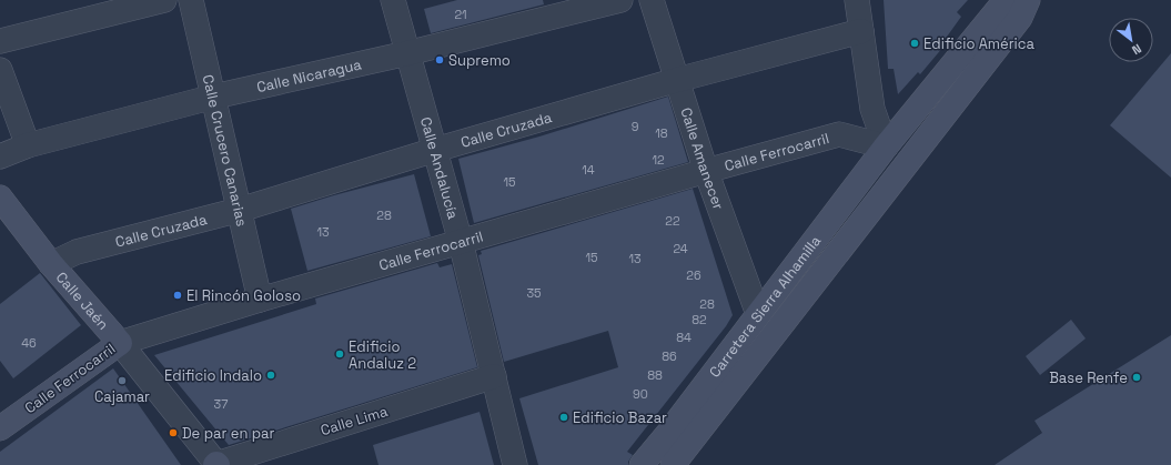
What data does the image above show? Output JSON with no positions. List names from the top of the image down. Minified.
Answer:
{"streets":{"main road":["Calle Ferrocarril","Calle Jaén","Carretera Sierra Alhamilla"],"street":["Calle Nicaragua","Calle Cruzada","Calle Crucero Canarias","Calle Amanecer","Calle Andalucía","Calle Lima"]},"crossings":[["Calle Nicaragua","Calle Crucero Canarias"],["Calle Nicaragua","Calle Andalucía"],["Calle Cruzada","Calle Crucero Canarias"],["Calle Cruzada","Calle Amanecer"],["Calle Cruzada","Calle Andalucía"],["Calle Cruzada","Calle Jaén"],["Calle Crucero Canarias","Calle Ferrocarril"],["Calle Ferrocarril","Calle Amanecer"],["Calle Ferrocarril","Calle Andalucía"],["Calle Ferrocarril","Calle Jaén"],["Calle Ferrocarril","Carretera Sierra Alhamilla"],["Calle Amanecer","Carretera Sierra Alhamilla"],["Calle Andalucía","Calle Lima"],["Calle Jaén","Calle Lima"]],"places":["Edificio América","Supremo","El Rincón Goloso","Edificio Andaluz 2","Edificio Indalo","Base Renfe","Cajamar","Edificio Bazar","De par en par"],"house_numbers":["21","9","18","12","14","15","28","22","13","24","15","13","26","35","28","82","84","46","86","88","90","37"],"north":"bottom right"}
